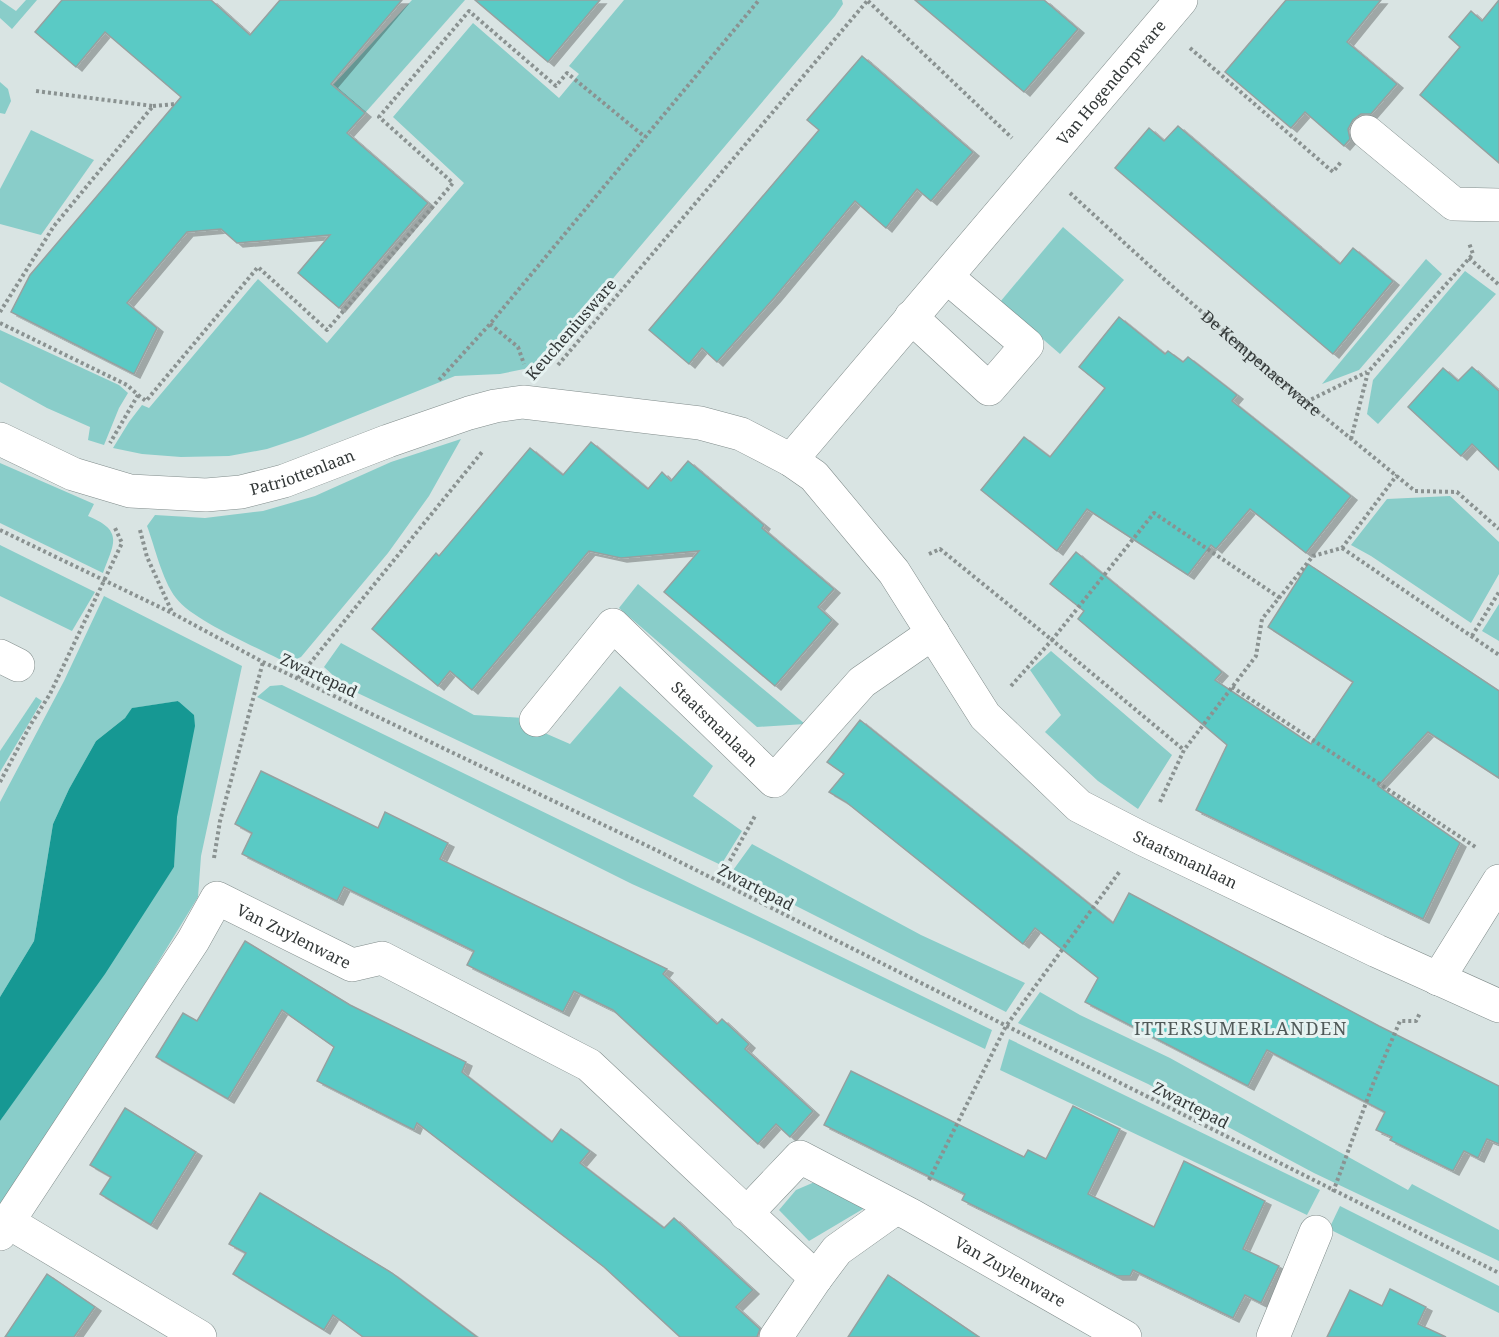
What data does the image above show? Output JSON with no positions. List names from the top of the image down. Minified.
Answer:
{"streets":{"street":["Van Hogendorpware","Patriottenlaan","Staatsmanlaan","Van Zuylenware"],"path":["Keucheniusware","De Kempenaerware","Zwartepad"]},"crossings":[["Van Hogendorpware","De Kempenaerware"],["Keucheniusware","De Kempenaerware"],["Keucheniusware","Staatsmanlaan"],["Patriottenlaan","Staatsmanlaan"]],"districts":["ITTERSUMERLANDEN"]}
